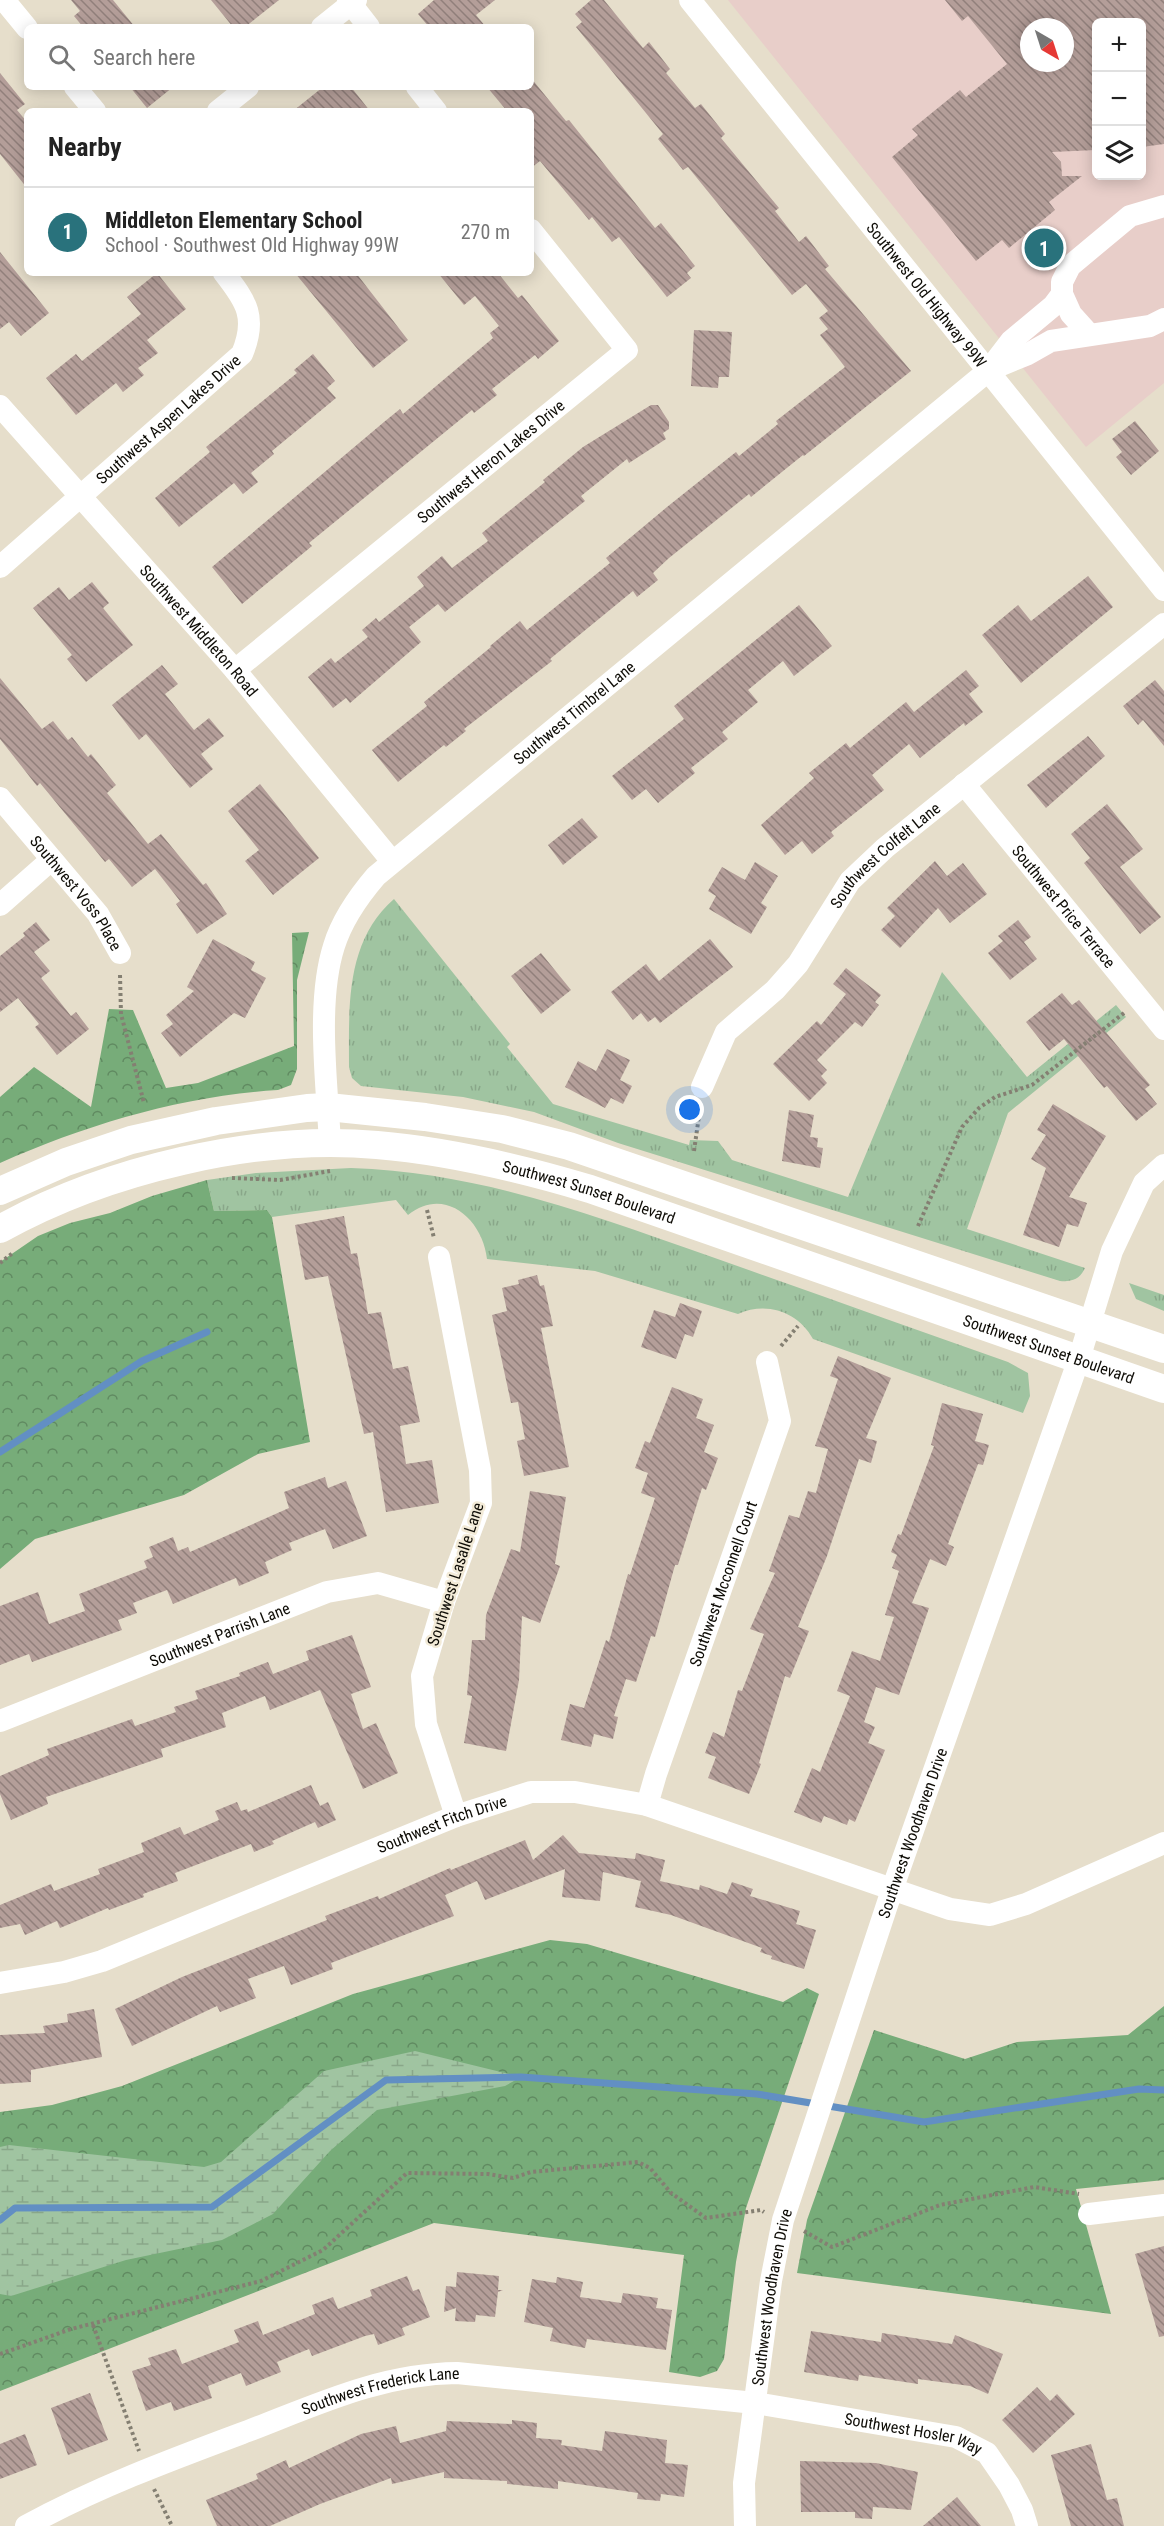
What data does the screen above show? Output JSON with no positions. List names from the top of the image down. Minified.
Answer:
{"streets":{"main road":["Southwest Sunset Boulevard"],"street":["Southwest Old Highway 99W","Southwest Aspen Lakes Drive","Southwest Heron Lakes Drive","Southwest Middleton Road","Southwest Timbrel Lane","Southwest Colfelt Lane","Southwest Voss Place","Southwest Price Terrace","Southwest Lasalle Lane","Southwest Mcconnell Court","Southwest Parrish Lane","Southwest Fitch Drive","Southwest Woodhaven Drive","Southwest Frederick Lane","Southwest Hosler Way"]},"crossings":[["Southwest Old Highway 99W","Southwest Timbrel Lane"],["Southwest Aspen Lakes Drive","Southwest Middleton Road"],["Southwest Heron Lakes Drive","Southwest Middleton Road"],["Southwest Middleton Road","Southwest Timbrel Lane"],["Southwest Timbrel Lane","Southwest Sunset Boulevard"],["Southwest Colfelt Lane","Southwest Price Terrace"],["Southwest Sunset Boulevard","Southwest Woodhaven Drive"],["Southwest Lasalle Lane","Southwest Parrish Lane"],["Southwest Lasalle Lane","Southwest Fitch Drive"],["Southwest Mcconnell Court","Southwest Fitch Drive"],["Southwest Fitch Drive","Southwest Woodhaven Drive"],["Southwest Woodhaven Drive","Southwest Frederick Lane"],["Southwest Woodhaven Drive","Southwest Hosler Way"],["Southwest Frederick Lane","Southwest Hosler Way"]],"north":"bottom right","page":{"map_buttons":["+","−"],"search":"Search here","heading":"Nearby","list":[{"mark":"1","name":"Middleton Elementary School","note":"School · Southwest Old Highway 99W","value":"270 m"}],"pins":"1"}}
